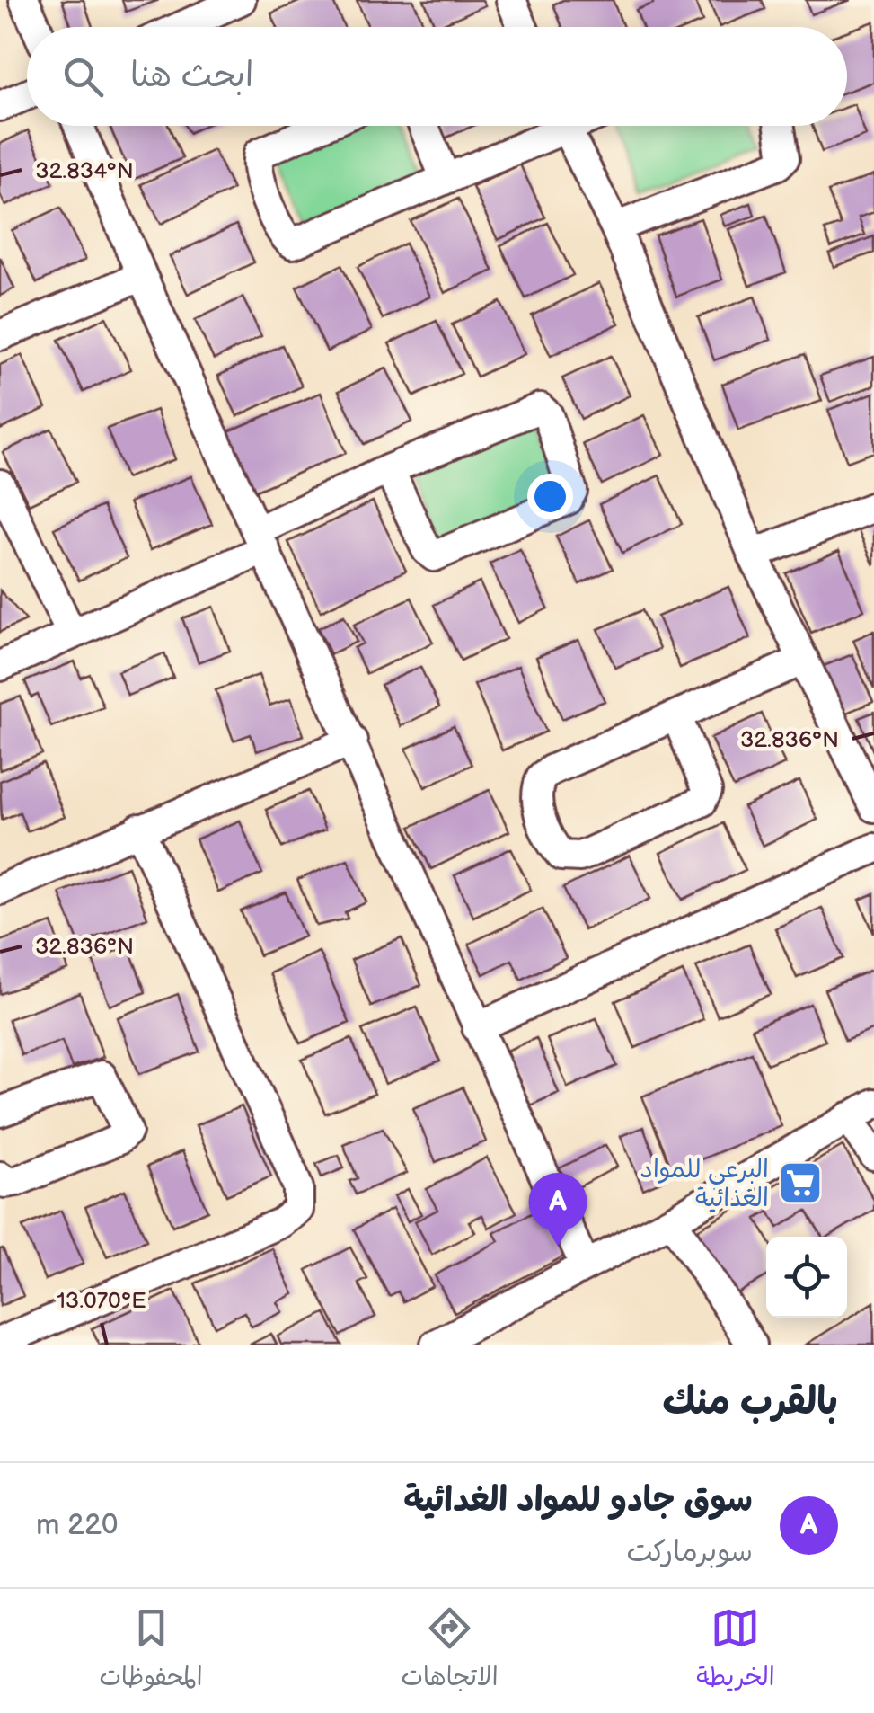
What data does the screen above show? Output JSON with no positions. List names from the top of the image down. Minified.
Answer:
{"places":{"supermarket":["البرعي للمواد الغذائية"]},"page":{"search":"ابحث هنا","pins":"A","heading":"بالقرب منك","list":[{"mark":"A","name":"سوق جادو للمواد الغدائية","note":"سوبرماركت","value":"220 m"}],"nav":["الخريطة","الاتجاهات","المحفوظات"]},"coordinates":["32.834°N","32.836°N","13.070°E"]}
